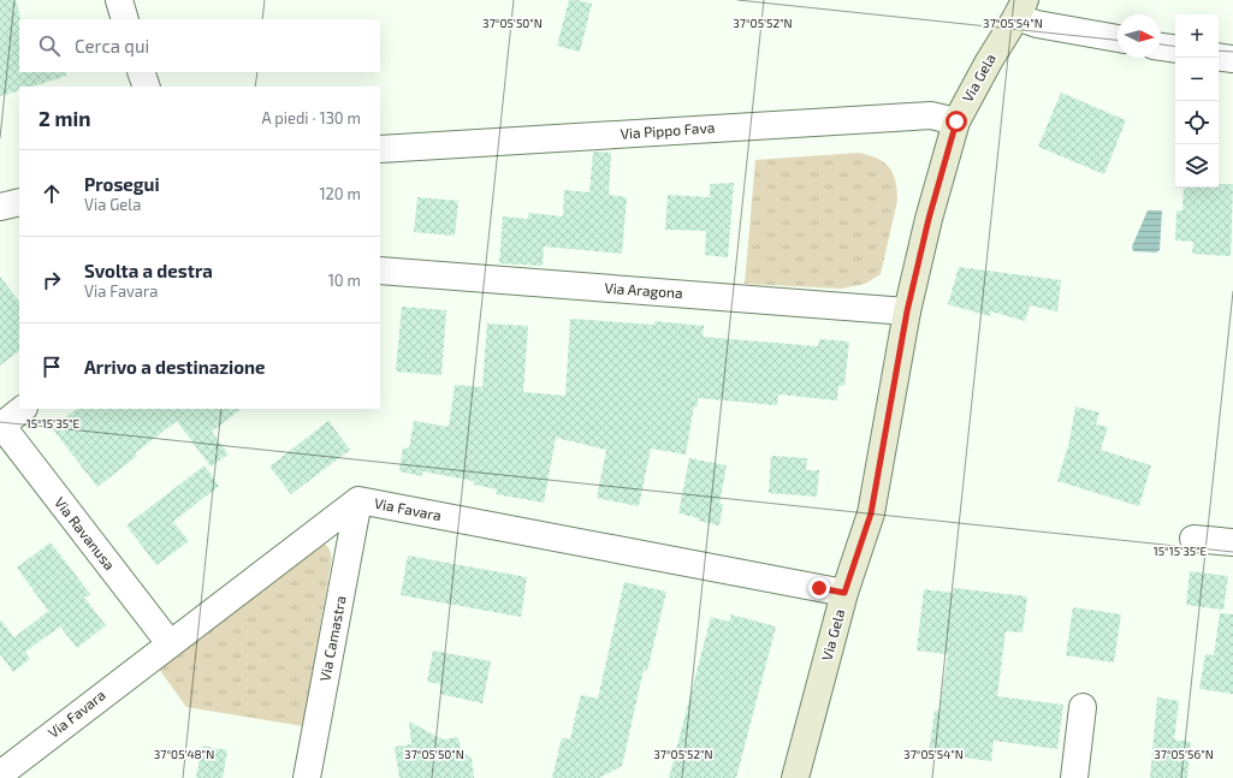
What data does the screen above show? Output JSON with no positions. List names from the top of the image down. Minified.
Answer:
{"streets":{"street":["Via Gela","Via Pippo Fava","Via Aragona","Via Favara","Via Ravanusa","Via Camastra"]},"crossings":[["Via Gela","Via Pippo Fava"],["Via Gela","Via Aragona"],["Via Gela","Via Favara"],["Via Favara","Via Ravanusa"],["Via Favara","Via Camastra"]],"north":"right","page":{"map_buttons":["+","−"],"search":"Cerca qui","heading":["2 min","A piedi · 130 m"],"list":[["Prosegui","Via Gela","120 m"],["Svolta a destra","Via Favara","10 m"],"Arrivo a destinazione"]},"coordinates":["37°05'50\"N","37°05'52\"N","37°05'54\"N","15°15'35\"E","37°05'48\"N","37°05'56\"N"]}
